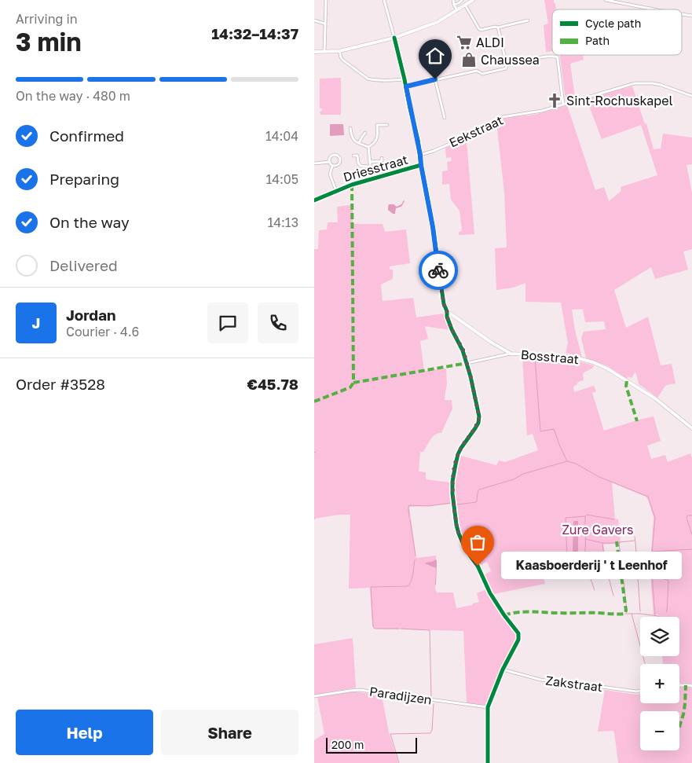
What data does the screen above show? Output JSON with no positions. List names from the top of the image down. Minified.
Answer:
{"streets":{"street":["Eekstraat","Driesstraat","Bosstraat","Zakstraat","Paradijzen"]},"parks":["Zure Gavers"],"places":{"supermarket":["ALDI"],"shop":["Chaussea"],"church":["Sint-Rochuskapel"],"other":["Kaasboerderij ' t Leenhof"]},"legend":["Cycle path","Path"],"scale_bar":"200 m","page":{"heading":["3 min","Arriving in","14:32–14:37"],"panel":["Jordan","Courier · 4.6","Order #3528","€45.78"],"bar":"On the way · 480 m","list":[["Confirmed","14:04"],["Preparing","14:05"],["On the way","14:13"],"Delivered"],"round":"J","bubble":"Kaasboerderij ' t Leenhof","map_buttons":["+","−"],"buttons":["Help","Share"],"scale":"200 m"}}
